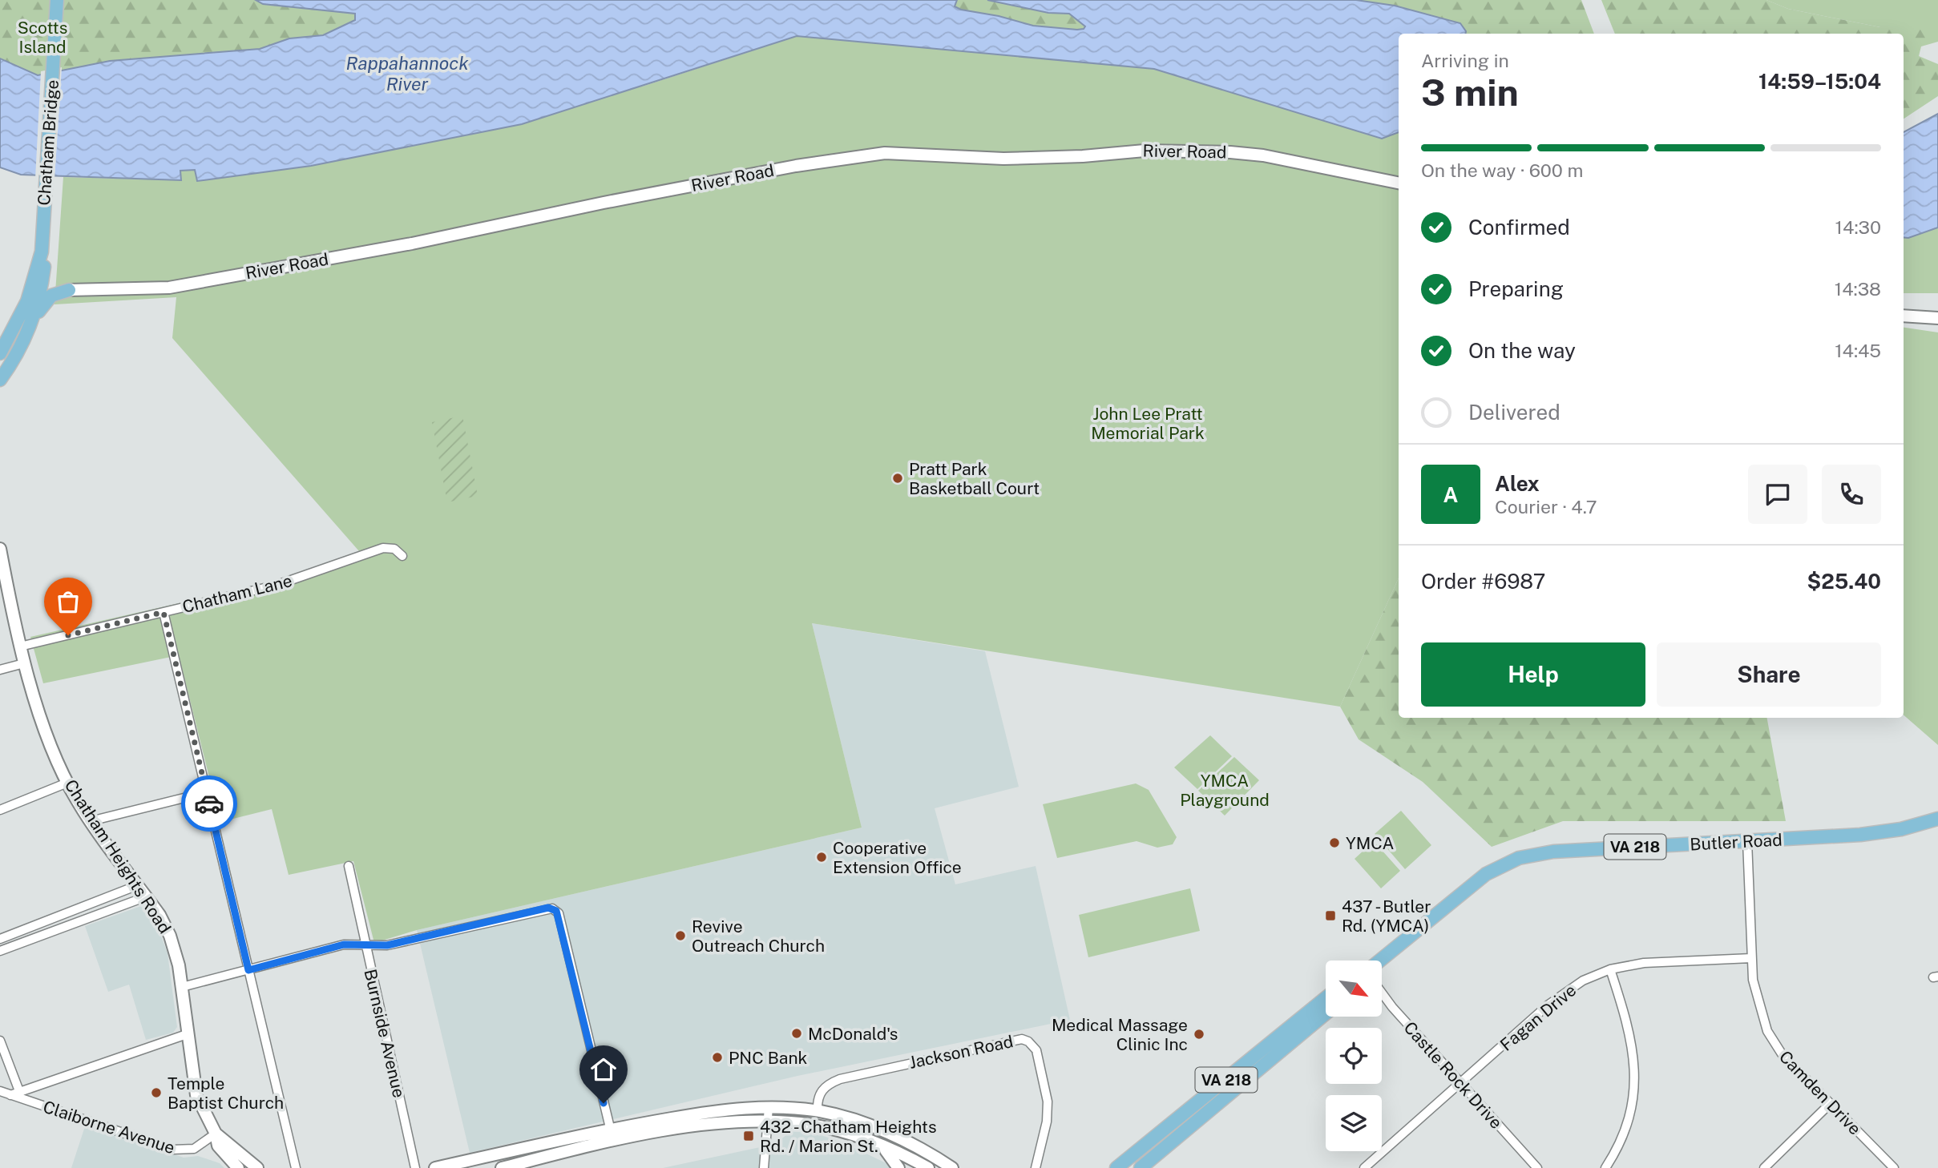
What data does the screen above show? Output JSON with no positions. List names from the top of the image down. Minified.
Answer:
{"streets":{"main road":["Chatham Bridge","River Road","Butler Road","VA 218","Chatham Heights Road"],"street":["Chatham Lane","Fagan Drive","Burnside Avenue","Jackson Road","Castle Rock Drive","Camden Drive","Claiborne Avenue"]},"crossings":[["Chatham Lane","Chatham Heights Road"],["Butler Road","Camden Drive"],["Chatham Heights Road","Claiborne Avenue"],["Fagan Drive","Castle Rock Drive"],["Fagan Drive","Camden Drive"]],"water":["Rappahannock River"],"parks":["Scotts Island","John Lee Pratt Memorial Park","YMCA Playground"],"places":{"other":["Pratt Park Basketball Court","YMCA","Cooperative Extension Office","Revive Outreach Church","McDonald's","Medical Massage Clinic Inc","PNC Bank","Temple Baptist Church"],"transit":["437 - Butler Rd. (YMCA)","432 - Chatham Heights Rd. / Marion St."]},"north":"bottom right","page":{"heading":["3 min","Arriving in","14:59–15:04"],"panel":["Alex","Courier · 4.7","Order #6987","$25.40"],"bar":"On the way · 600 m","list":[["Confirmed","14:30"],["Preparing","14:38"],["On the way","14:45"],"Delivered"],"round":"A","buttons":["Help","Share"]}}
